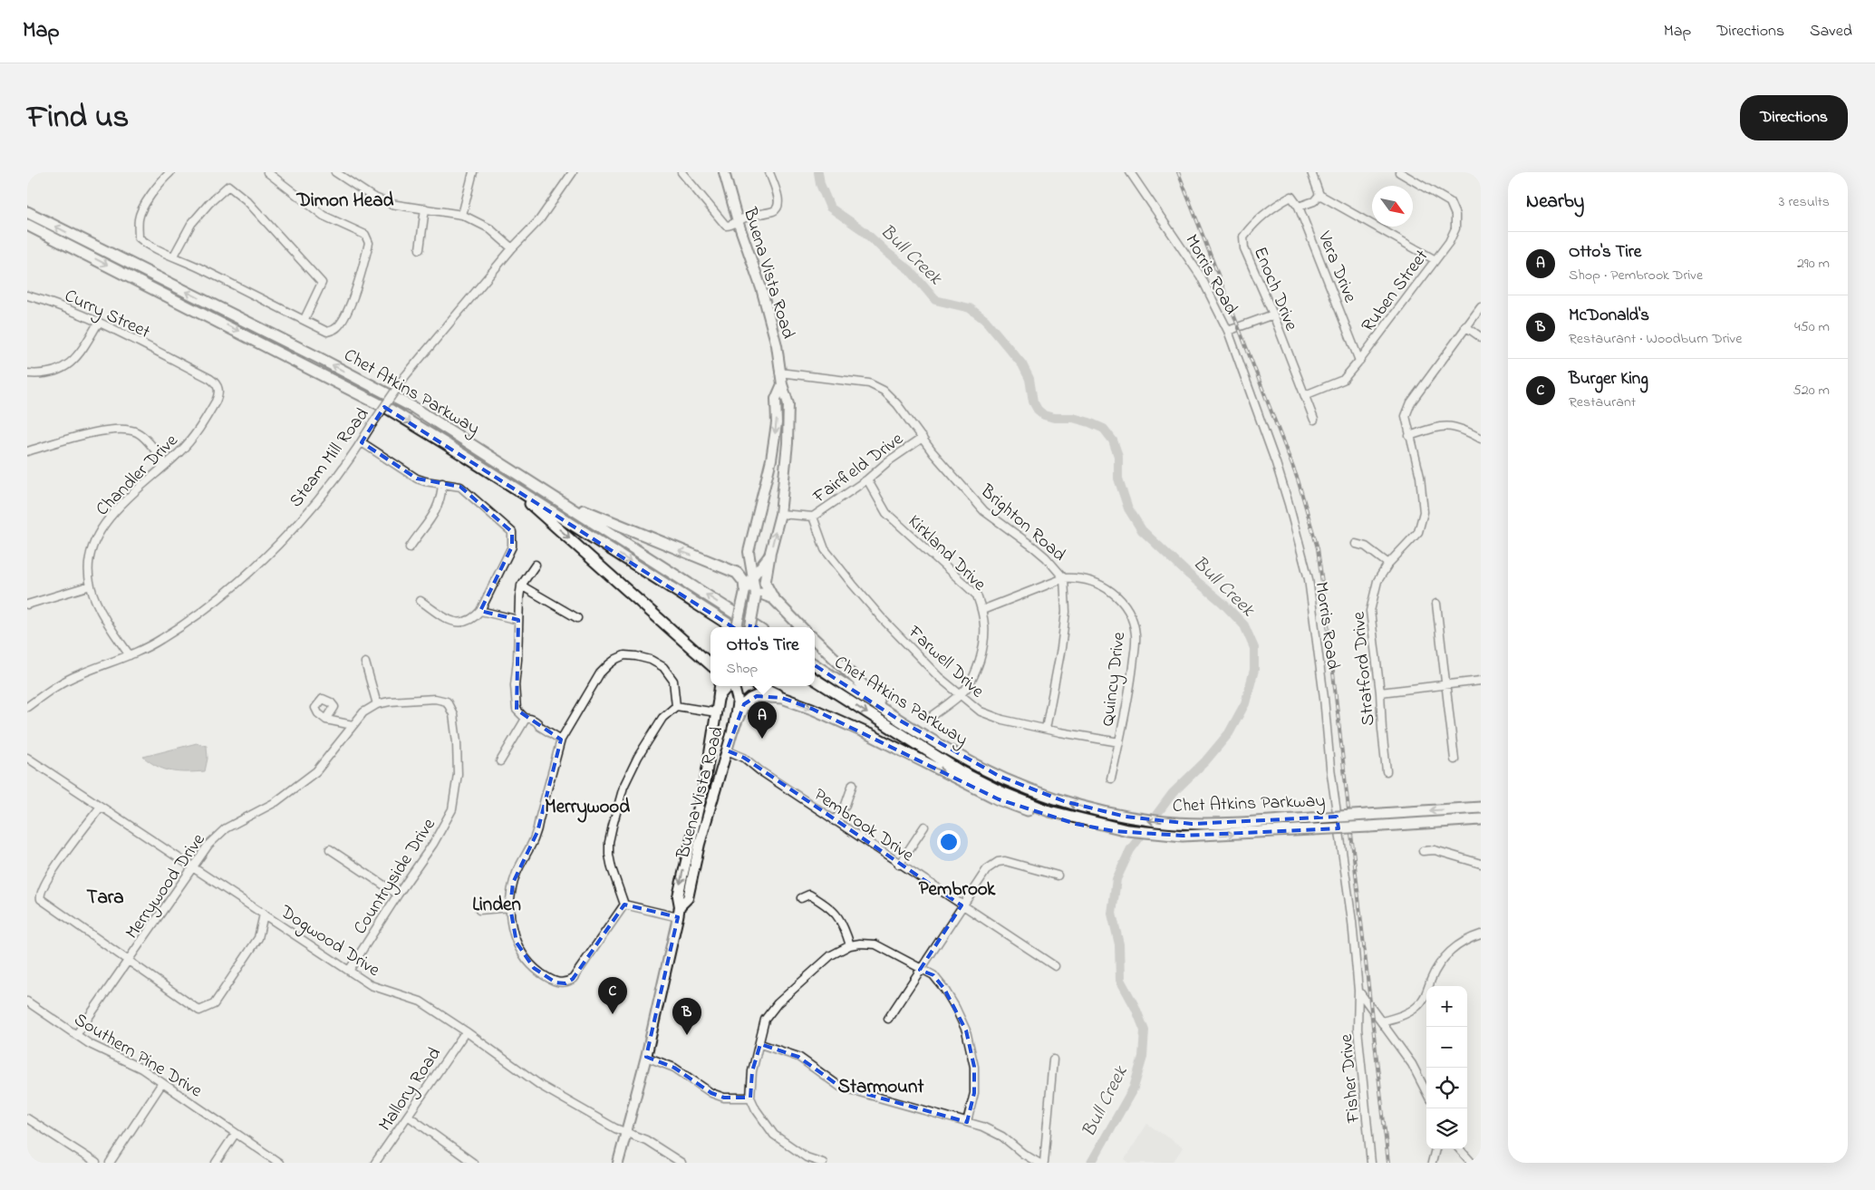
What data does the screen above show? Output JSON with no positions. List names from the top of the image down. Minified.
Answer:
{"streets":{"highway":["Chet Atkins Parkway"],"main road":["Buena Vista Road"],"street":["Vera Drive","Morris Road","Enoch Drive","Ruben Street","Curry Street","Steam Mill Road","Fairfield Drive","Chandler Drive","Brighton Road","Kirkland Drive","Farwell Drive","Stratford Drive","Quincy Drive","Pembrook Drive","Countryside Drive","Merrywood Drive","Dogwood Drive","Southern Pine Drive","Fisher Drive","Mallory Road"]},"crossings":[["Vera Drive","Enoch Drive"],["Vera Drive","Ruben Street"],["Buena Vista Road","Fairfield Drive"],["Buena Vista Road","Brighton Road"],["Buena Vista Road","Pembrook Drive"],["Buena Vista Road","Dogwood Drive"],["Morris Road","Fisher Drive"],["Enoch Drive","Ruben Street"],["Curry Street","Chandler Drive"],["Steam Mill Road","Chandler Drive"],["Fairfield Drive","Brighton Road"],["Fairfield Drive","Kirkland Drive"],["Fairfield Drive","Farwell Drive"],["Brighton Road","Farwell Drive"],["Brighton Road","Quincy Drive"],["Kirkland Drive","Farwell Drive"],["Kirkland Drive","Quincy Drive"],["Farwell Drive","Quincy Drive"],["Countryside Drive","Merrywood Drive"],["Countryside Drive","Dogwood Drive"],["Merrywood Drive","Dogwood Drive"],["Merrywood Drive","Southern Pine Drive"],["Dogwood Drive","Mallory Road"]],"districts":["Dimon Head","Merrywood","Pembrook","Tara","Linden","Starmount"],"water":["Bull Creek"],"north":"bottom right","page":{"header":"Map","nav":["Map","Directions","Saved"],"title":"Find us","buttons":"Directions","heading":["Nearby","3 results"],"list":[{"mark":"A","name":"Otto's Tire","note":"Shop · Pembrook Drive","value":"290 m"},{"mark":"B","name":"McDonald's","note":"Restaurant · Woodburn Drive","value":"450 m"},{"mark":"C","name":"Burger King","note":"Restaurant","value":"520 m"}],"popup":["Otto's Tire","Shop"],"pins":["A","C","B"],"map_buttons":["+","−"]}}
